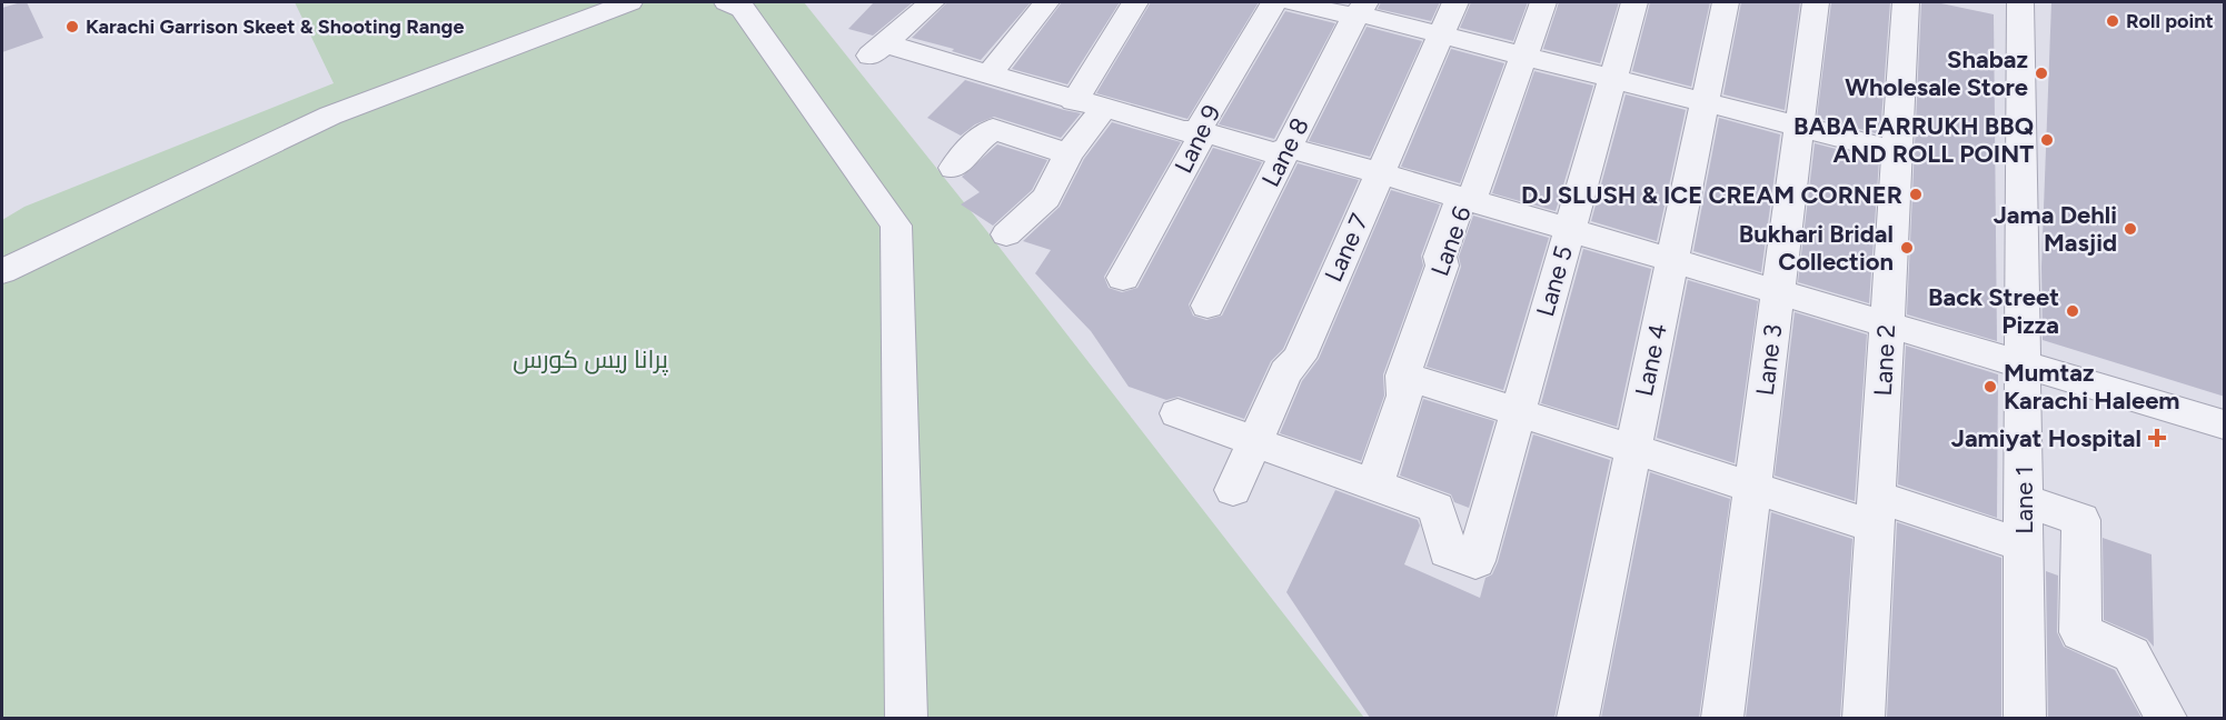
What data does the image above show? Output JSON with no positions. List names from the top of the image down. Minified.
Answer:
{"streets":{"street":["Lane 9","Lane 8","Lane 6","Lane 7","Lane 5","Lane 4","Lane 3","Lane 2","Lane 1"]},"crossings":[["Lane 6","Lane 5"]],"parks":["پرانا ریس کورس"],"places":{"other":["Roll point","Karachi Garrison Skeet & Shooting Range","Shabaz Wholesale Store","BABA FARRUKH BBQ AND ROLL POINT","DJ SLUSH & ICE CREAM CORNER","Jama Dehli Masjid","Bukhari Bridal Collection","Back Street Pizza","Mumtaz Karachi Haleem"],"health":["Jamiyat Hospital"]}}
